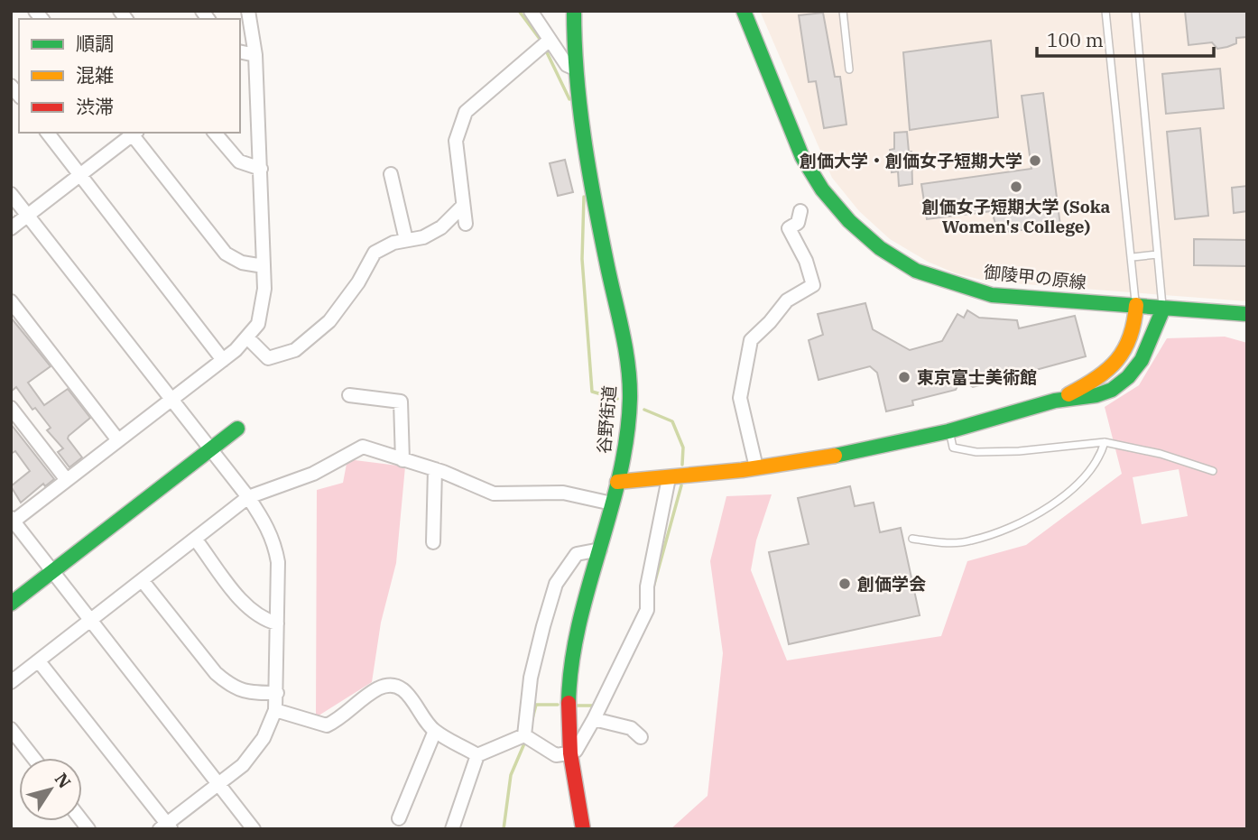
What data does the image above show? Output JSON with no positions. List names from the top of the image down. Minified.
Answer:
{"streets":{"street":["御陵甲の原線","谷野街道"]},"places":["創価大学・創価女子短期大学","創価女子短期大学 (Soka Women's College)","東京富士美術館","創価学会"],"legend":["順調","混雑","渋滞"],"scale_bar":"100 m","north":"top right"}
